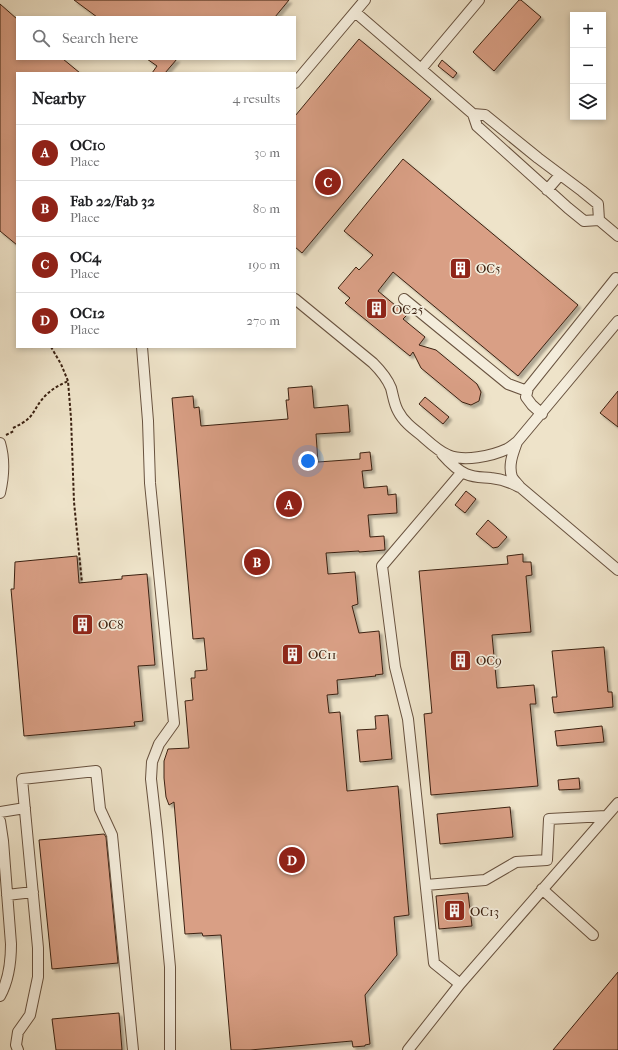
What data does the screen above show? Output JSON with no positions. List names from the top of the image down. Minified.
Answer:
{"places":{"building":["OC5","OC25","OC8","OC11","OC9","OC13"]},"page":{"map_buttons":["+","−"],"search":"Search here","heading":["Nearby","4 results"],"list":[{"mark":"A","name":"OC10","note":"Place","value":"30 m"},{"mark":"B","name":"Fab 22/Fab 32","note":"Place","value":"80 m"},{"mark":"C","name":"OC4","note":"Place","value":"190 m"},{"mark":"D","name":"OC12","note":"Place","value":"270 m"}],"pins":["C","A","B","D"]}}
